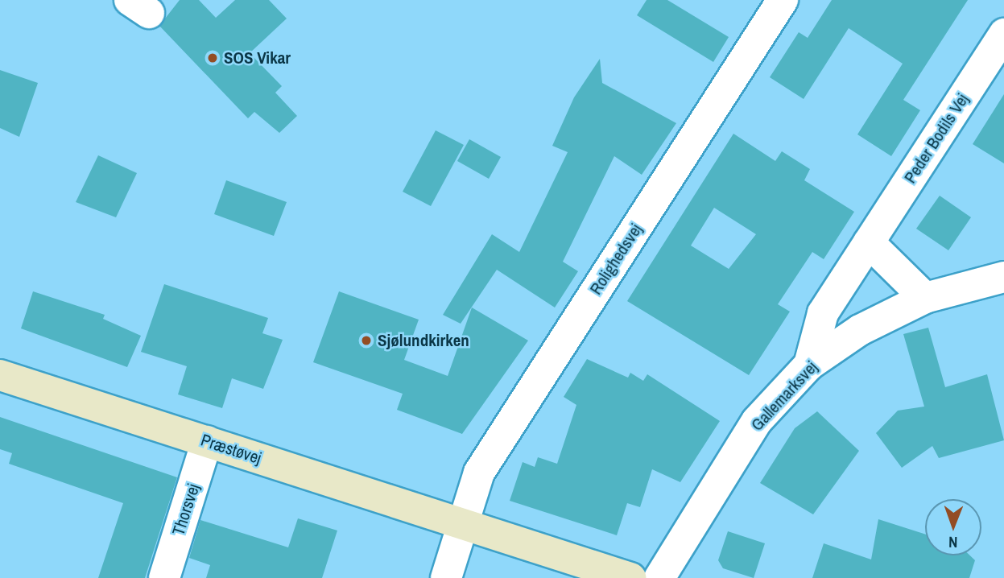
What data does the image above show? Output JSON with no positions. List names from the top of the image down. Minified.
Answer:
{"streets":{"street":["Peder Bodils Vej","Rolighedsvej","Gallemarksvej","Præstøvej","Thorsvej"]},"crossings":[["Peder Bodils Vej","Gallemarksvej"],["Rolighedsvej","Præstøvej"],["Præstøvej","Thorsvej"]],"places":["SOS Vikar","Sjølundkirken"],"north":"bottom"}
